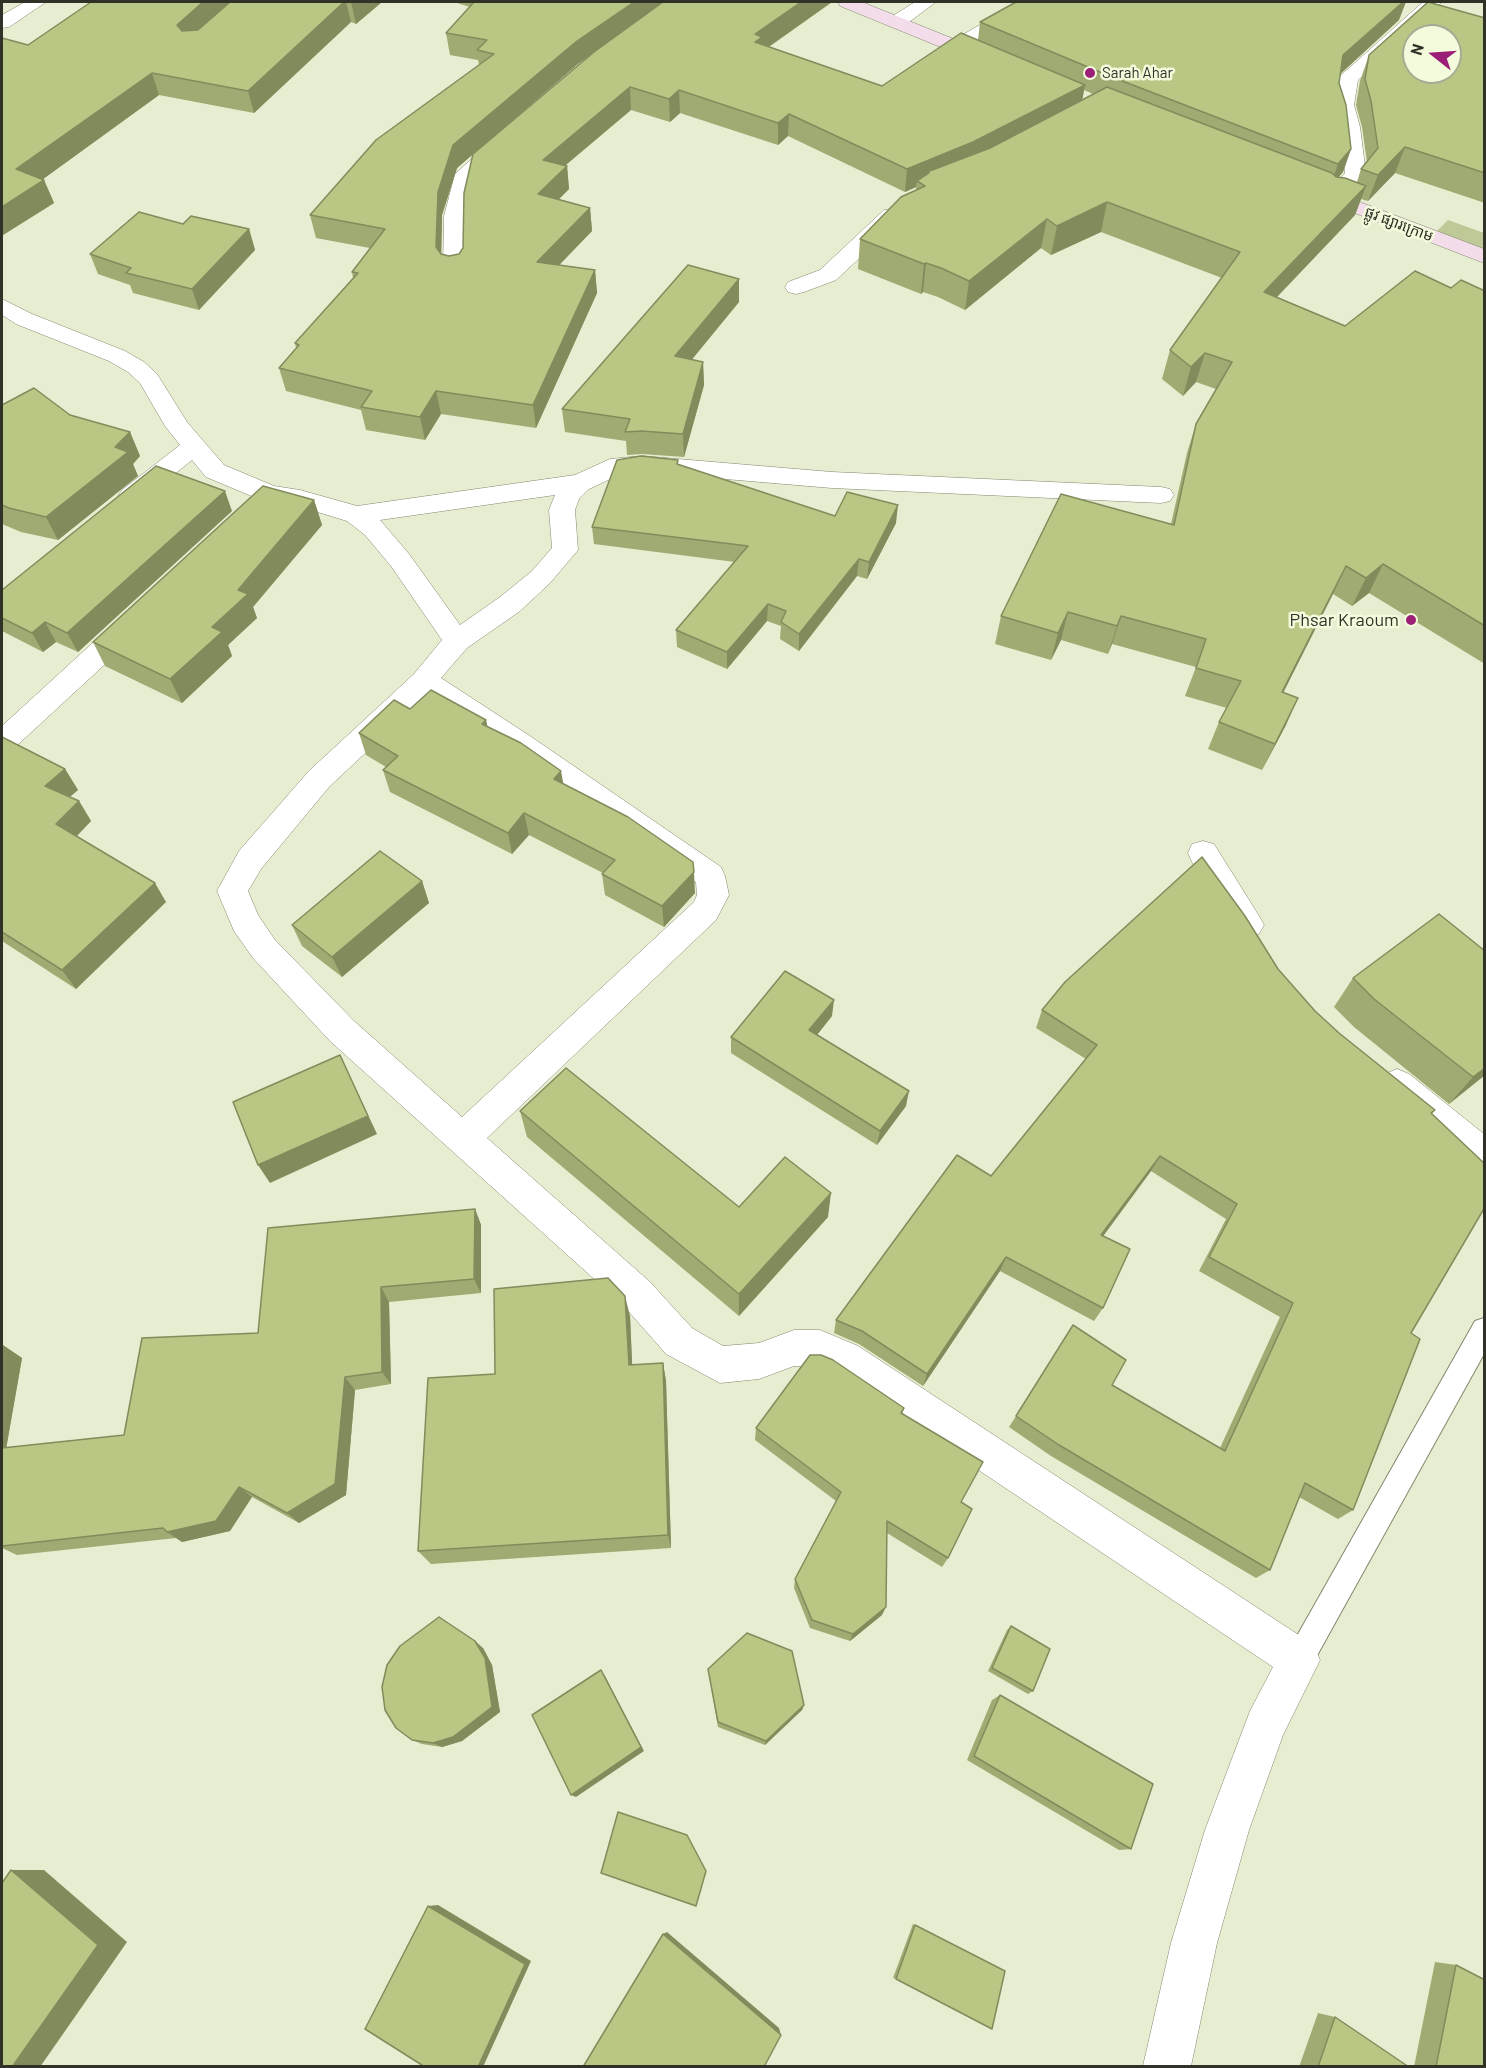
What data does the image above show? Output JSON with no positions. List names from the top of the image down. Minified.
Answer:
{"streets":{"main road":["ផ្លូវ ផ្សារក្រោម"]},"places":["Sarah Ahar","Phsar Kraoum"],"north":"left"}
